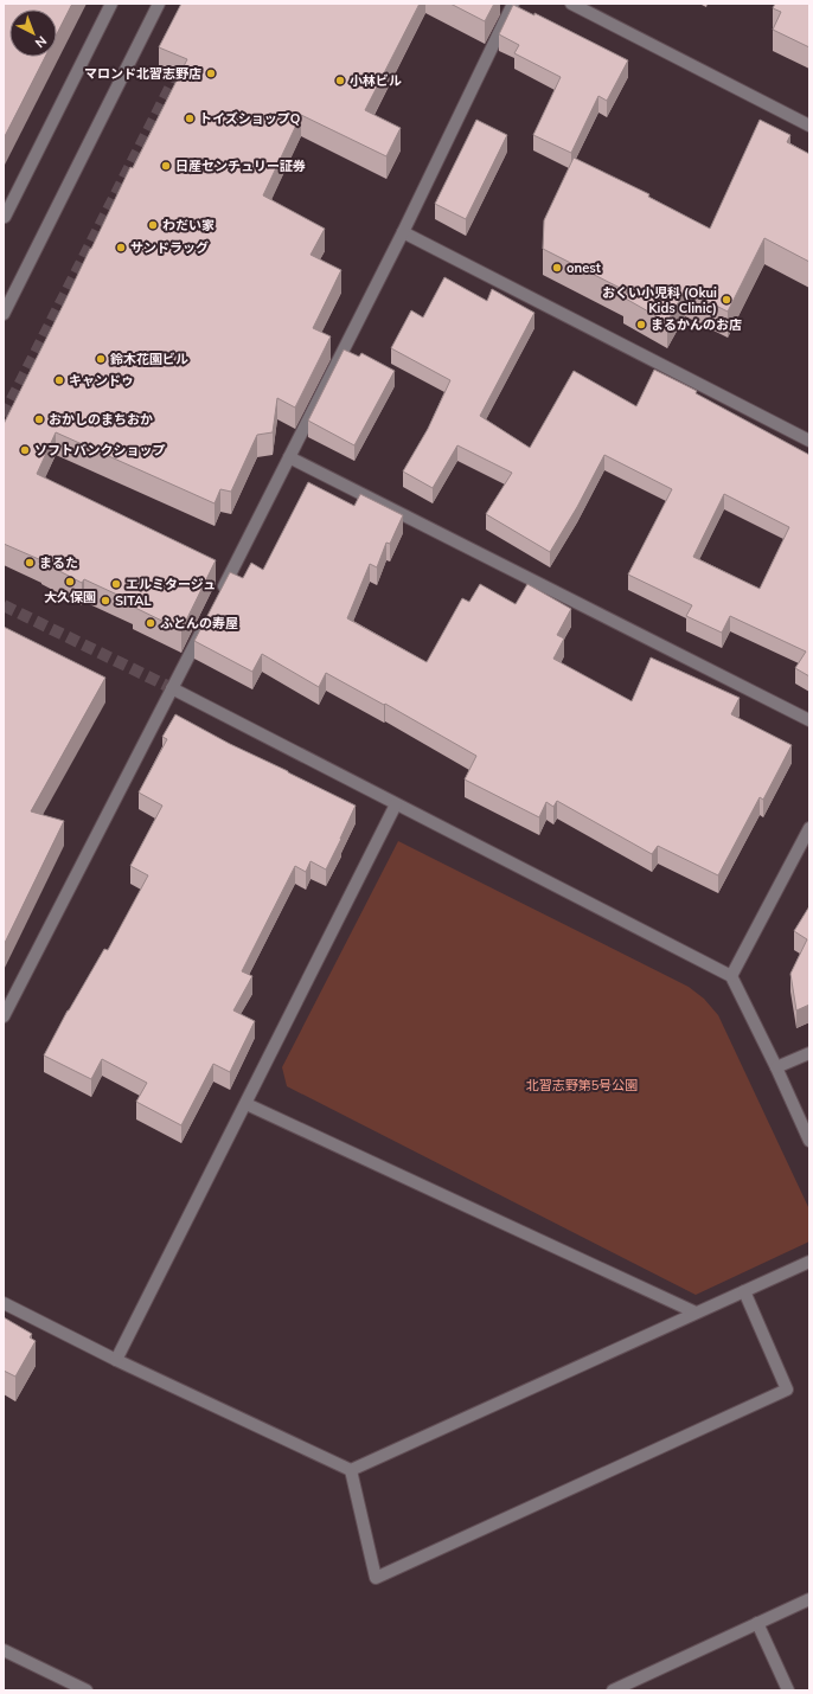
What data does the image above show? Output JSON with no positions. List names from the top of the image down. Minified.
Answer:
{"parks":["北習志野第5号公園"],"places":["マロンド北習志野店","小林ビル","トイズショップQ","日産センチュリー証券","わだい家","サンドラッグ","onest","おくい小児科 (Okui Kids Clinic)","まるかんのお店","鈴木花園ビル","キャンドゥ","おかしのまちおか","ソフトバンクショップ","まるた","大久保園","エルミタージュ","SITAL","ふとんの寿屋"],"north":"bottom right"}
